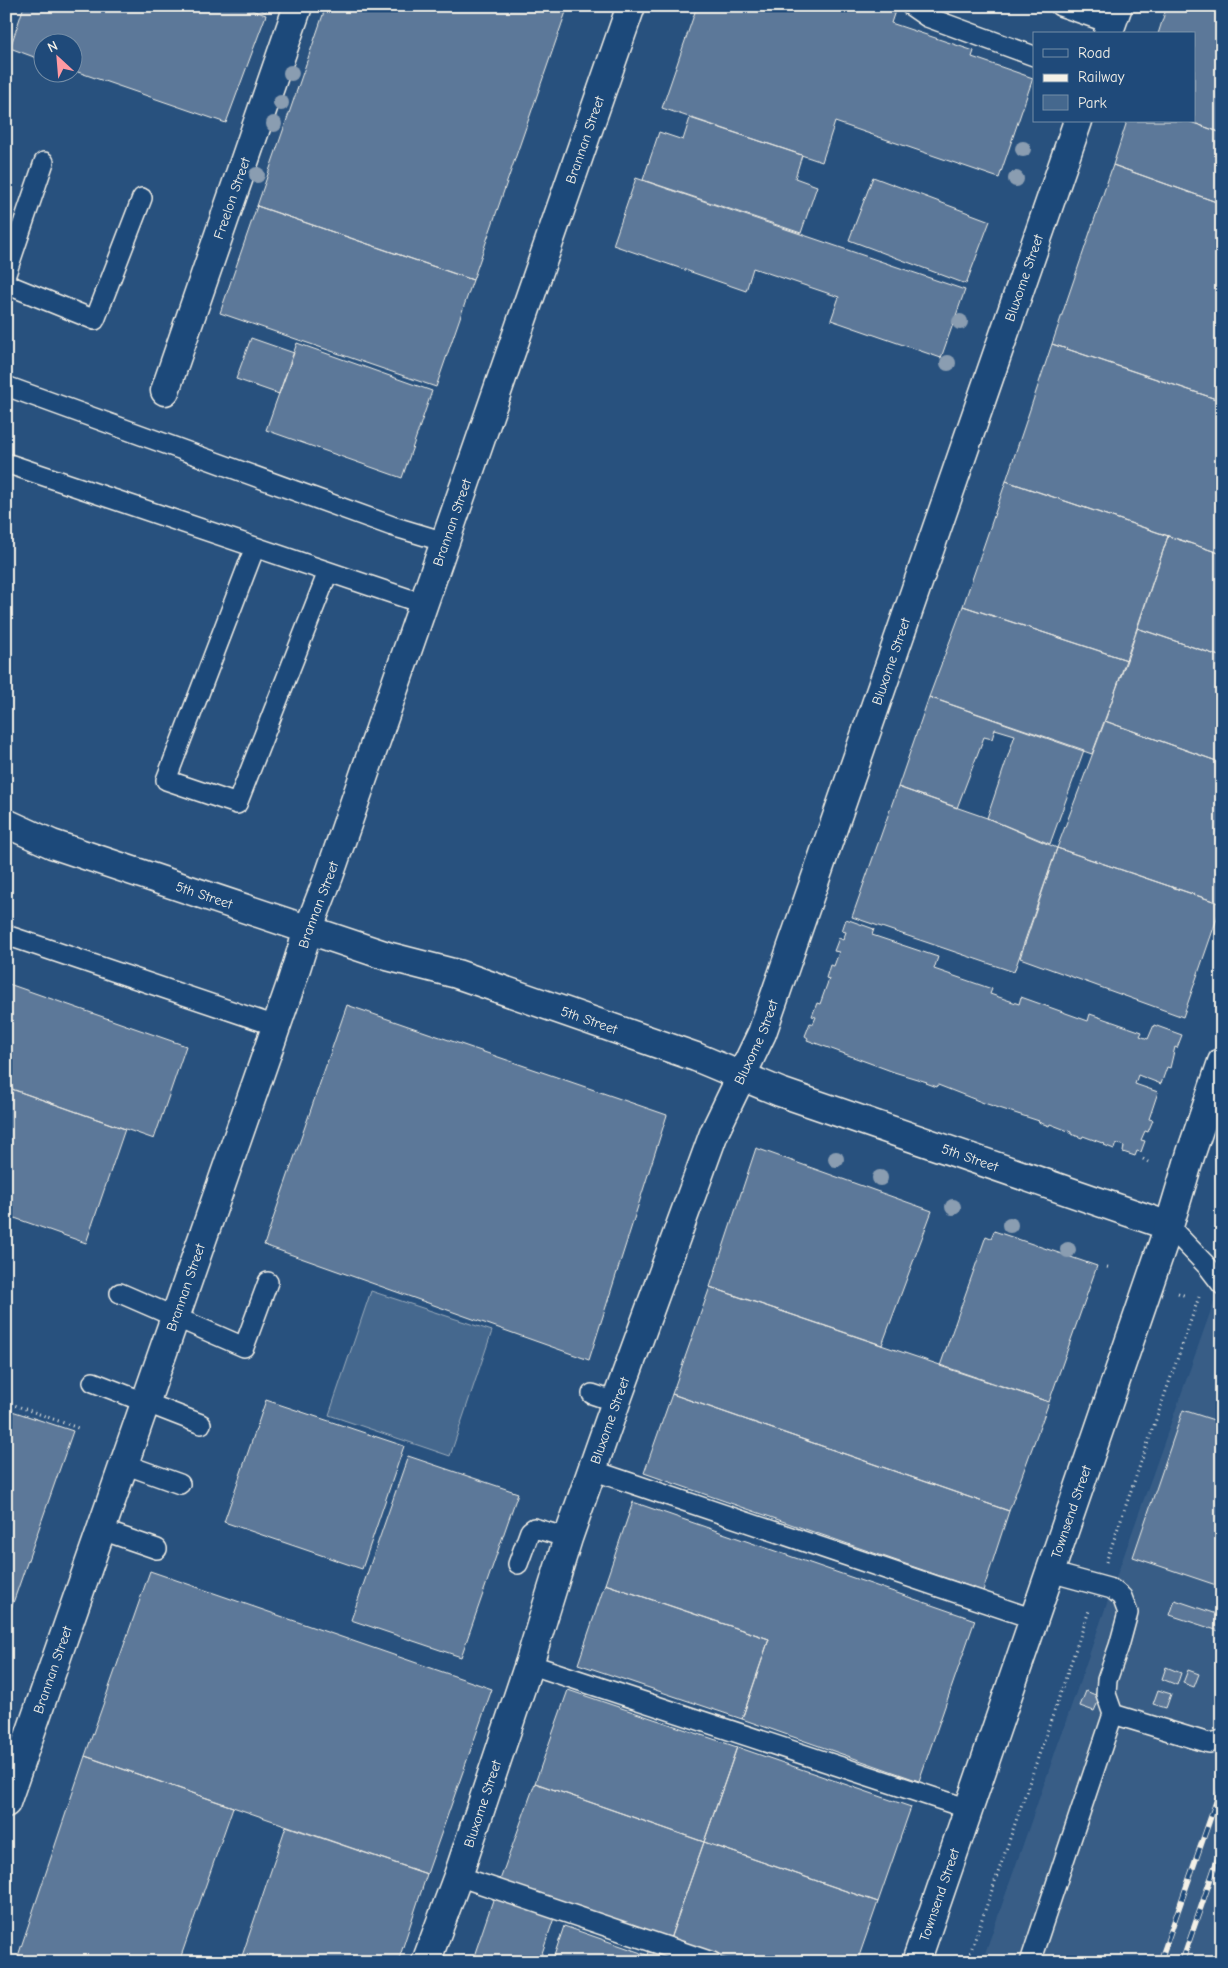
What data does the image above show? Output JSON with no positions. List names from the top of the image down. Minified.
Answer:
{"streets":{"street":["Brannan Street","Freelon Street","Bluxome Street","5th Street","Townsend Street"]},"crossings":[["Brannan Street","5th Street"],["Bluxome Street","5th Street"],["5th Street","Townsend Street"]],"legend":["Road","Railway","Park"],"north":"top left"}
